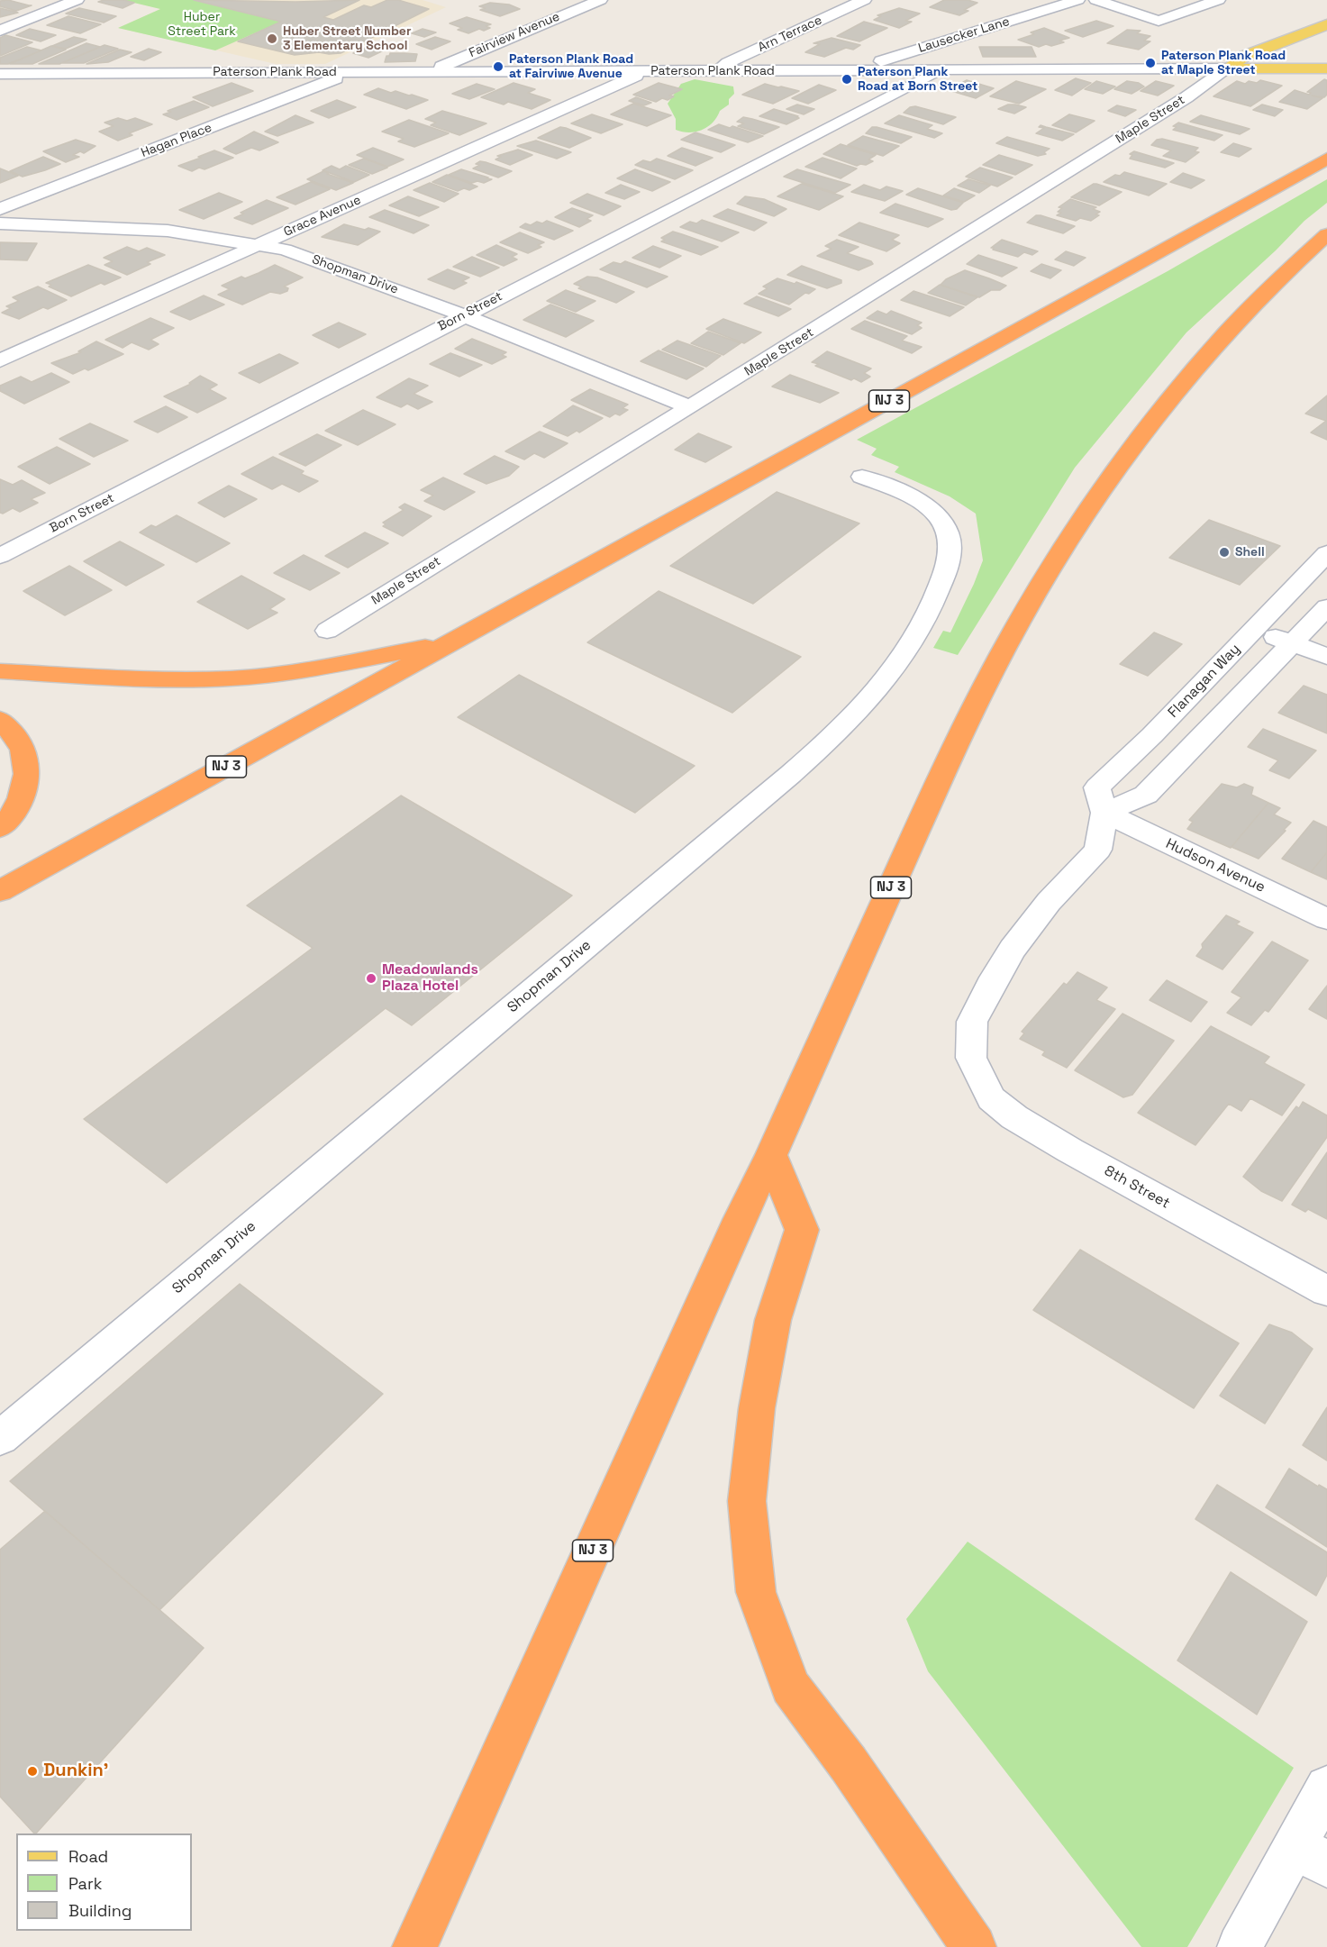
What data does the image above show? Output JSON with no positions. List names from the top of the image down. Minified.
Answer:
{"streets":{"highway":["NJ 3"],"main road":["Paterson Plank Road"],"street":["Arn Terrace","Fairview Avenue","Lausecker Lane","Maple Street","Hagan Place","Grace Avenue","Shopman Drive","Born Street","Flanagan Way","Hudson Avenue","8th Street"]},"crossings":[["Arn Terrace","Paterson Plank Road"],["Fairview Avenue","Paterson Plank Road"],["Lausecker Lane","Paterson Plank Road"],["Paterson Plank Road","Maple Street"],["Paterson Plank Road","Hagan Place"],["Paterson Plank Road","Grace Avenue"],["Paterson Plank Road","Born Street"],["Maple Street","Shopman Drive"],["Grace Avenue","Shopman Drive"],["Shopman Drive","Born Street"],["Flanagan Way","Hudson Avenue"],["Flanagan Way","8th Street"]],"parks":["Huber Street Park"],"places":["Huber Street Number 3 Elementary School","Paterson Plank Road at Maple Street","Paterson Plank Road at Fairviwe Avenue","Paterson Plank Road at Born Street","Shell","Meadowlands Plaza Hotel","Dunkin'"],"legend":["Road","Park","Building"]}
